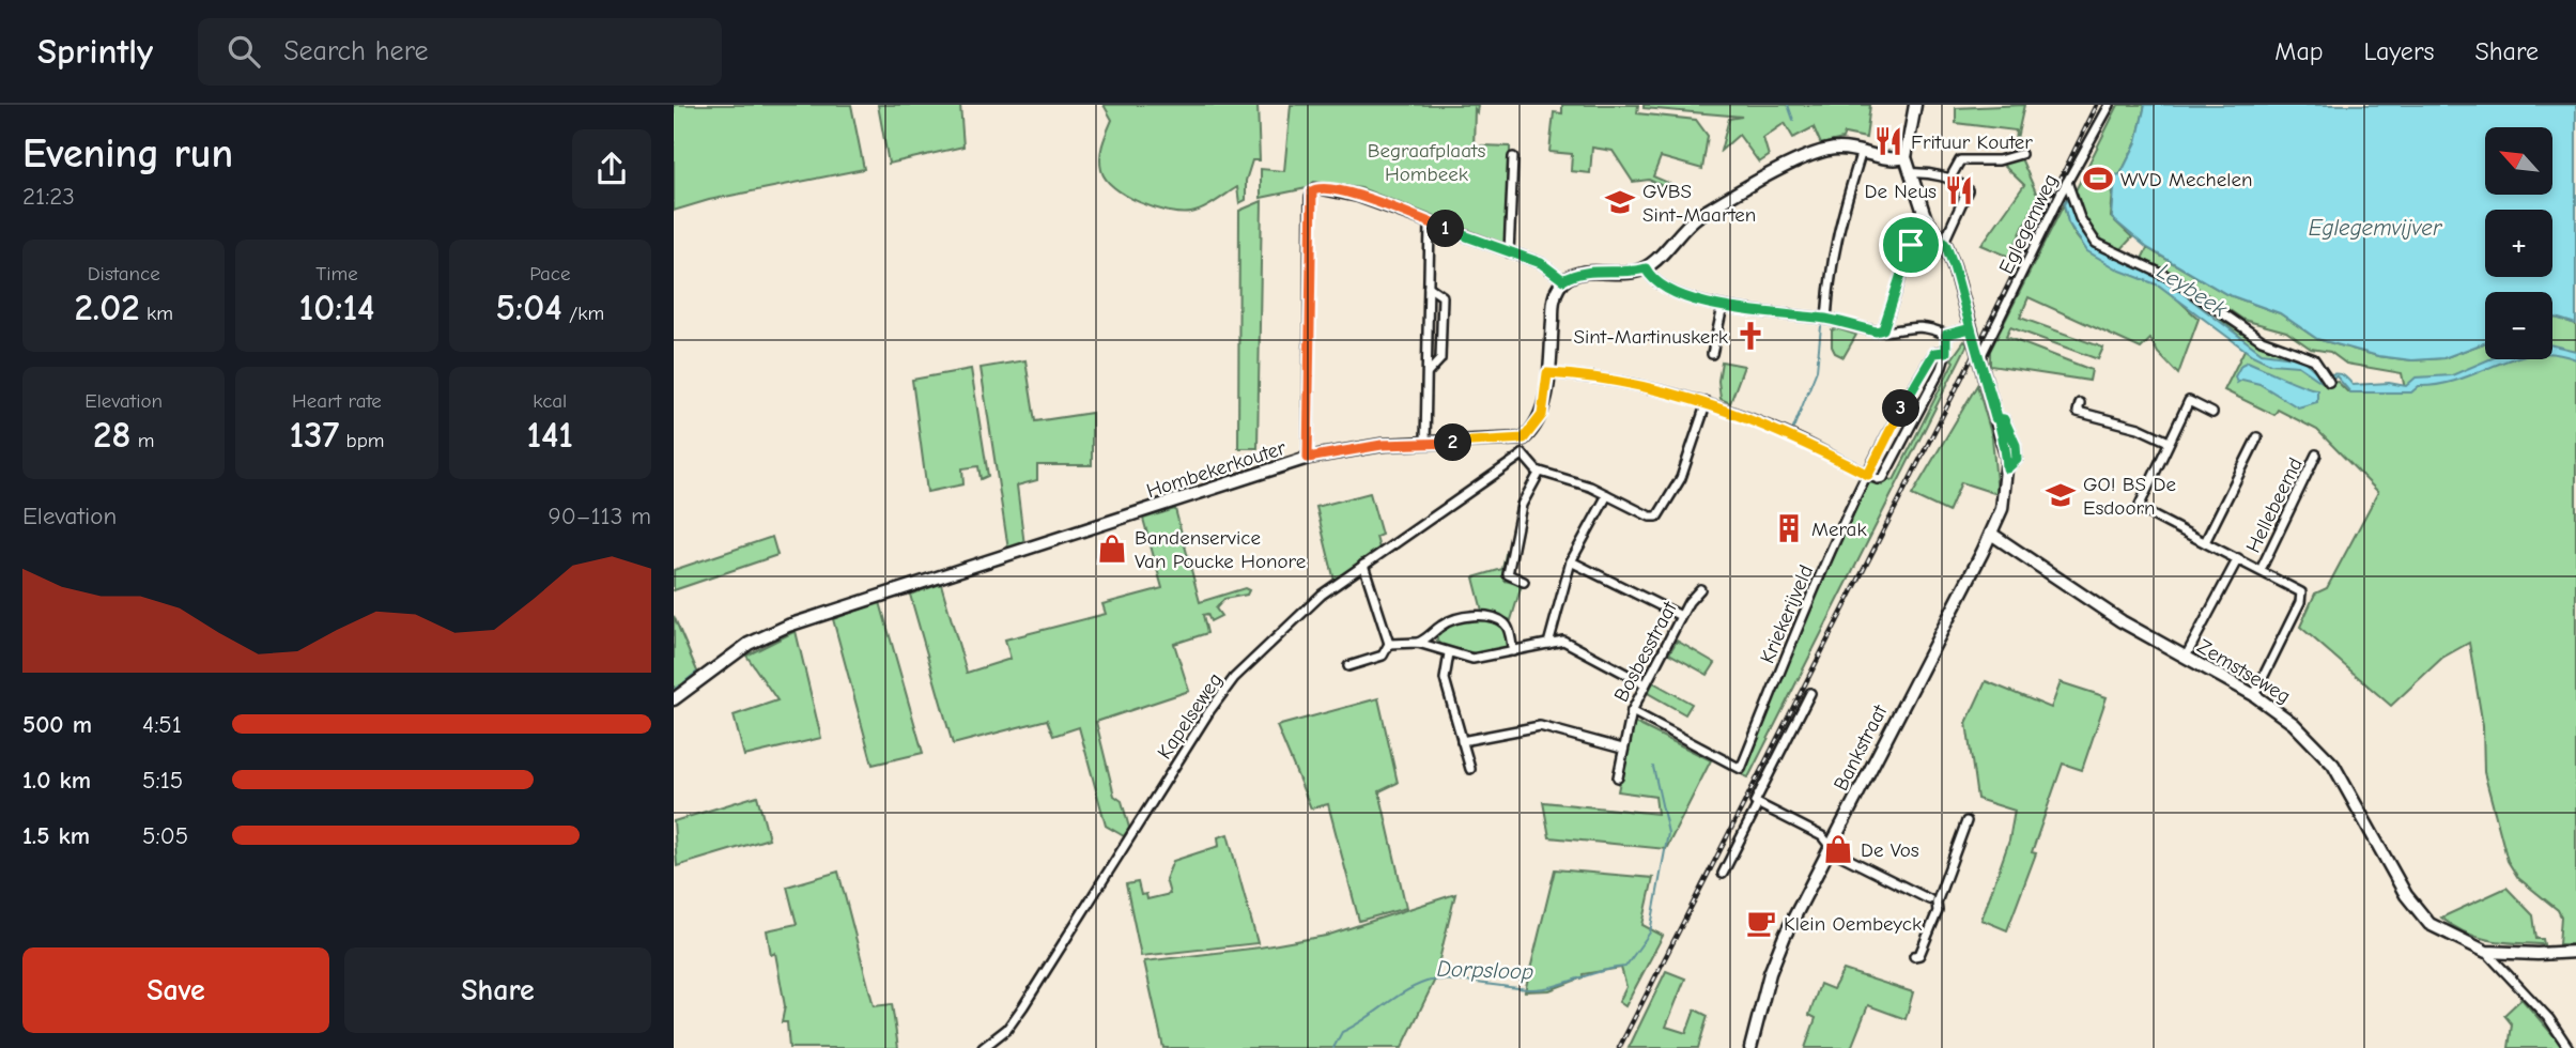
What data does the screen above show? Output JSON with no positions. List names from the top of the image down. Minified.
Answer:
{"streets":{"street":["Eglegemweg","Hombekerkouter","Hellebeemd","Kriekerijveld","Bosbesstraat","Zemstseweg","Kapelseweg","Bankstraat"]},"crossings":[["Eglegemweg","Bankstraat"],["Kriekerijveld","Bosbesstraat"],["Zemstseweg","Bankstraat"]],"water":["Eglegemvijver","Leybeek","Dorpsloop"],"parks":["Begraafplaats Hombeek"],"places":{"restaurant":["Frituur Kouter","De Neus"],"sports":["WVD Mechelen"],"school or university":["GVBS Sint-Maarten","GO! BS De Esdoorn"],"church":["Sint-Martinuskerk"],"building":["Merak"],"shop":["Bandenservice Van Poucke Honore","De Vos"],"cafe":["Klein Oembeyck"]},"north":"top left","page":{"header":"Sprintly","search":"Search here","nav":["Map","Layers","Share"],"heading":["Evening run","21:23"],"map_buttons":["+","−"],"pins":["1","3","2"],"stats":[["Distance","2.02 km"],["Time","10:14"],["Pace","5:04 /km"],["Elevation","28 m"],["Heart rate","137 bpm"],["kcal","141"]],"chart":["Elevation","90–113 m"],"list":[{"name":"500 m","note":"4:51"},{"name":"1.0 km","note":"5:15"},{"name":"1.5 km","note":"5:05"}],"buttons":["Save","Share"]}}
